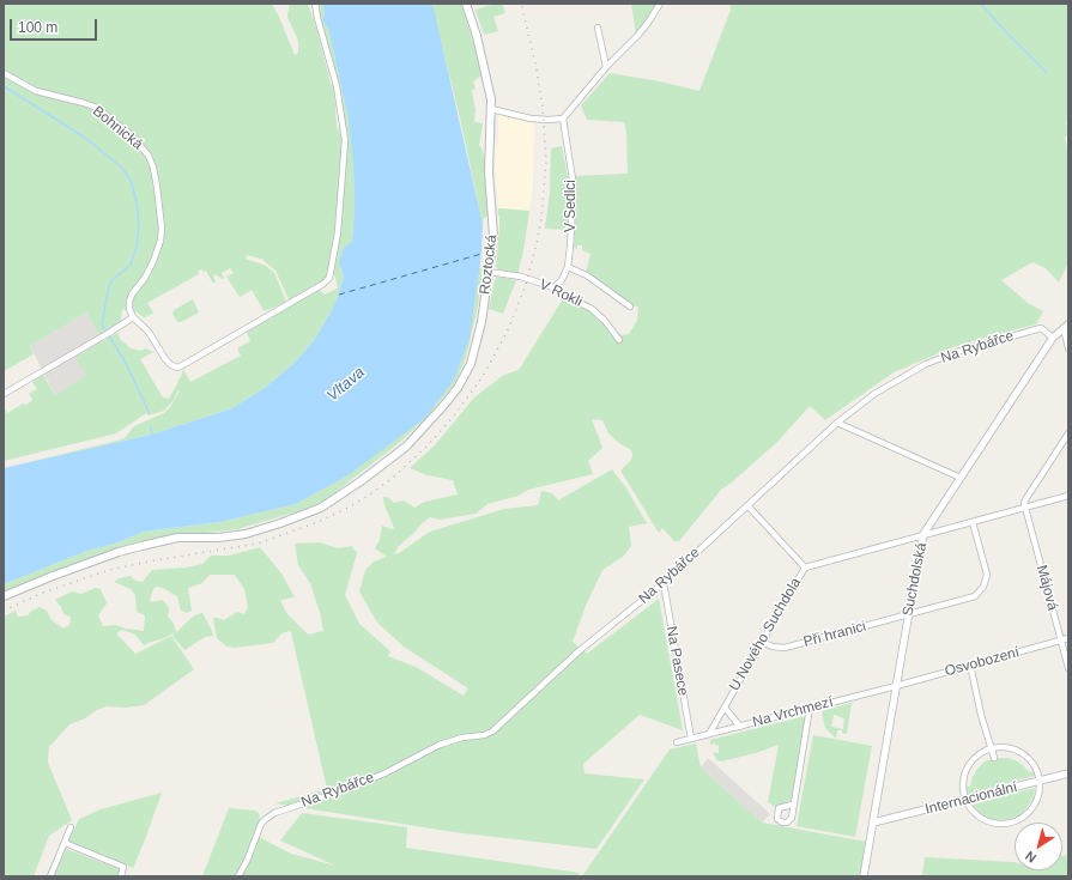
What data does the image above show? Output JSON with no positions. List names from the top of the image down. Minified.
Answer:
{"streets":{"main road":["Roztocká"],"street":["Bohnická","V Sedlci","V Rokli","Na Rybářce","Suchdolská","Májová","U Nového Suchdola","Při hranici","Na Pasece","Osvobození","Na Vrchmezí","Internacionální"]},"crossings":[["V Sedlci","V Rokli"],["Roztocká","V Rokli"],["Na Rybářce","Suchdolská"],["Na Rybářce","Na Pasece"],["Suchdolská","U Nového Suchdola"],["Suchdolská","Při hranici"],["Suchdolská","Osvobození"],["Suchdolská","Na Vrchmezí"],["Suchdolská","Internacionální"],["Májová","U Nového Suchdola"],["Májová","Osvobození"],["U Nového Suchdola","Při hranici"],["U Nového Suchdola","Na Vrchmezí"],["Na Pasece","Na Vrchmezí"],["Osvobození","Na Vrchmezí"]],"water":["Vltava"],"scale_bar":"100 m","north":"bottom left"}
